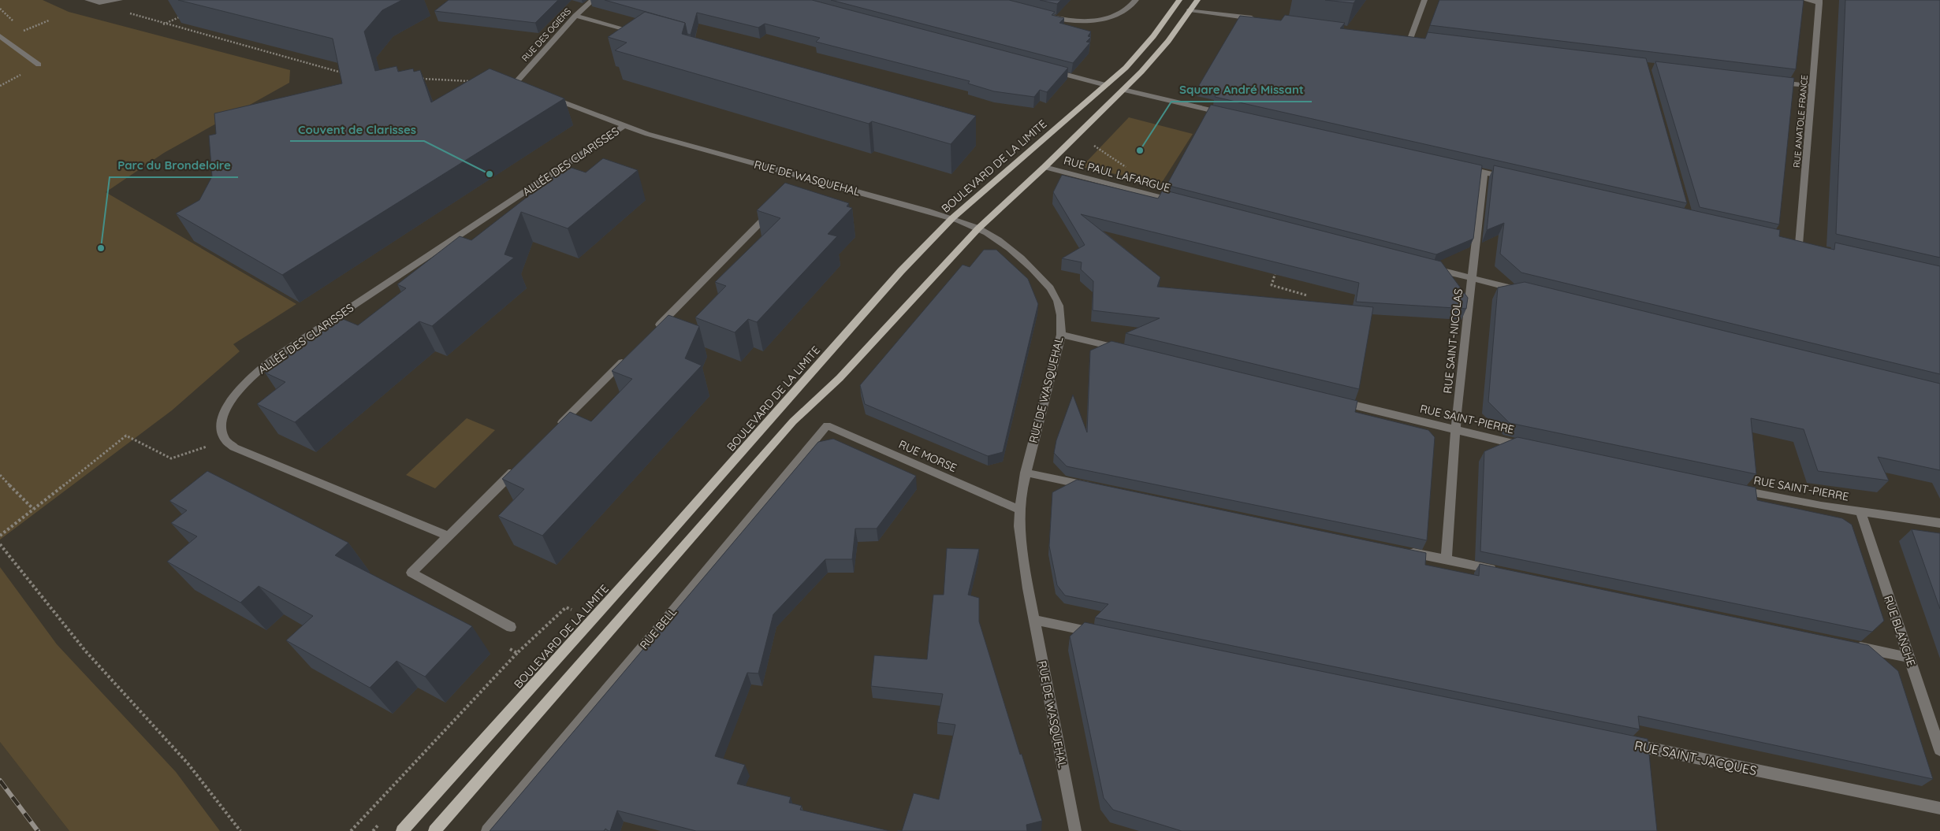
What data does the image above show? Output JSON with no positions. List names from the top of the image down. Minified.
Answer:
{"streets":{"main road":["BOULEVARD DE LA LIMITE"],"street":["RUE DES OGIERS","RUE ANATOLE FRANCE","ALLÉE DES CLARISSES","RUE PAUL LAFARGUE","RUE DE WASQUEHAL","RUE SAINT-NICOLAS","RUE SAINT-PIERRE","RUE MORSE","RUE BELL","RUE BLANCHE","RUE SAINT-JACQUES"]},"crossings":[["ALLÉE DES CLARISSES","RUE DE WASQUEHAL"],["BOULEVARD DE LA LIMITE","RUE DE WASQUEHAL"],["RUE DE WASQUEHAL","RUE MORSE"],["RUE SAINT-NICOLAS","RUE SAINT-PIERRE"],["RUE SAINT-PIERRE","RUE BLANCHE"],["RUE MORSE","RUE BELL"]],"places":["Square André Missant","Couvent de Clarisses","Parc du Brondeloire"]}
